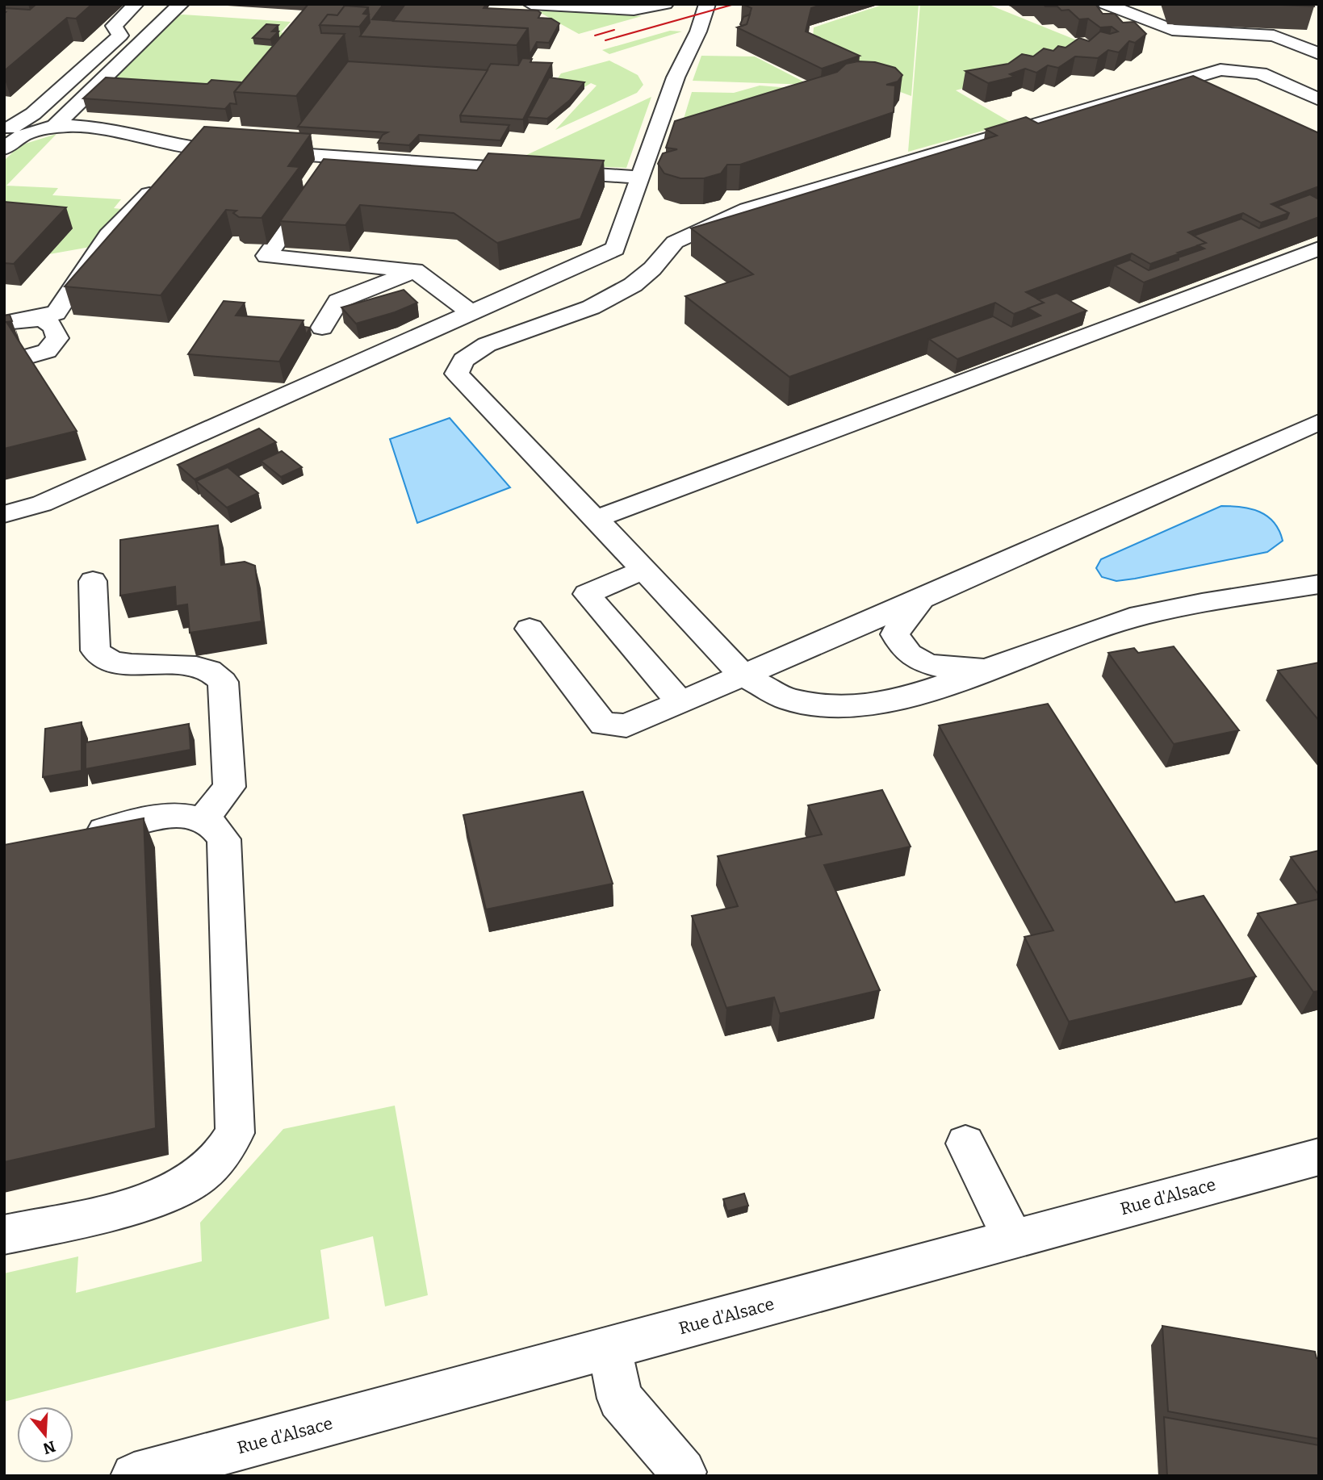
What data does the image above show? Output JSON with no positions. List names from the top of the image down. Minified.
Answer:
{"streets":{"street":["Rue d'Alsace"]},"north":"bottom"}
